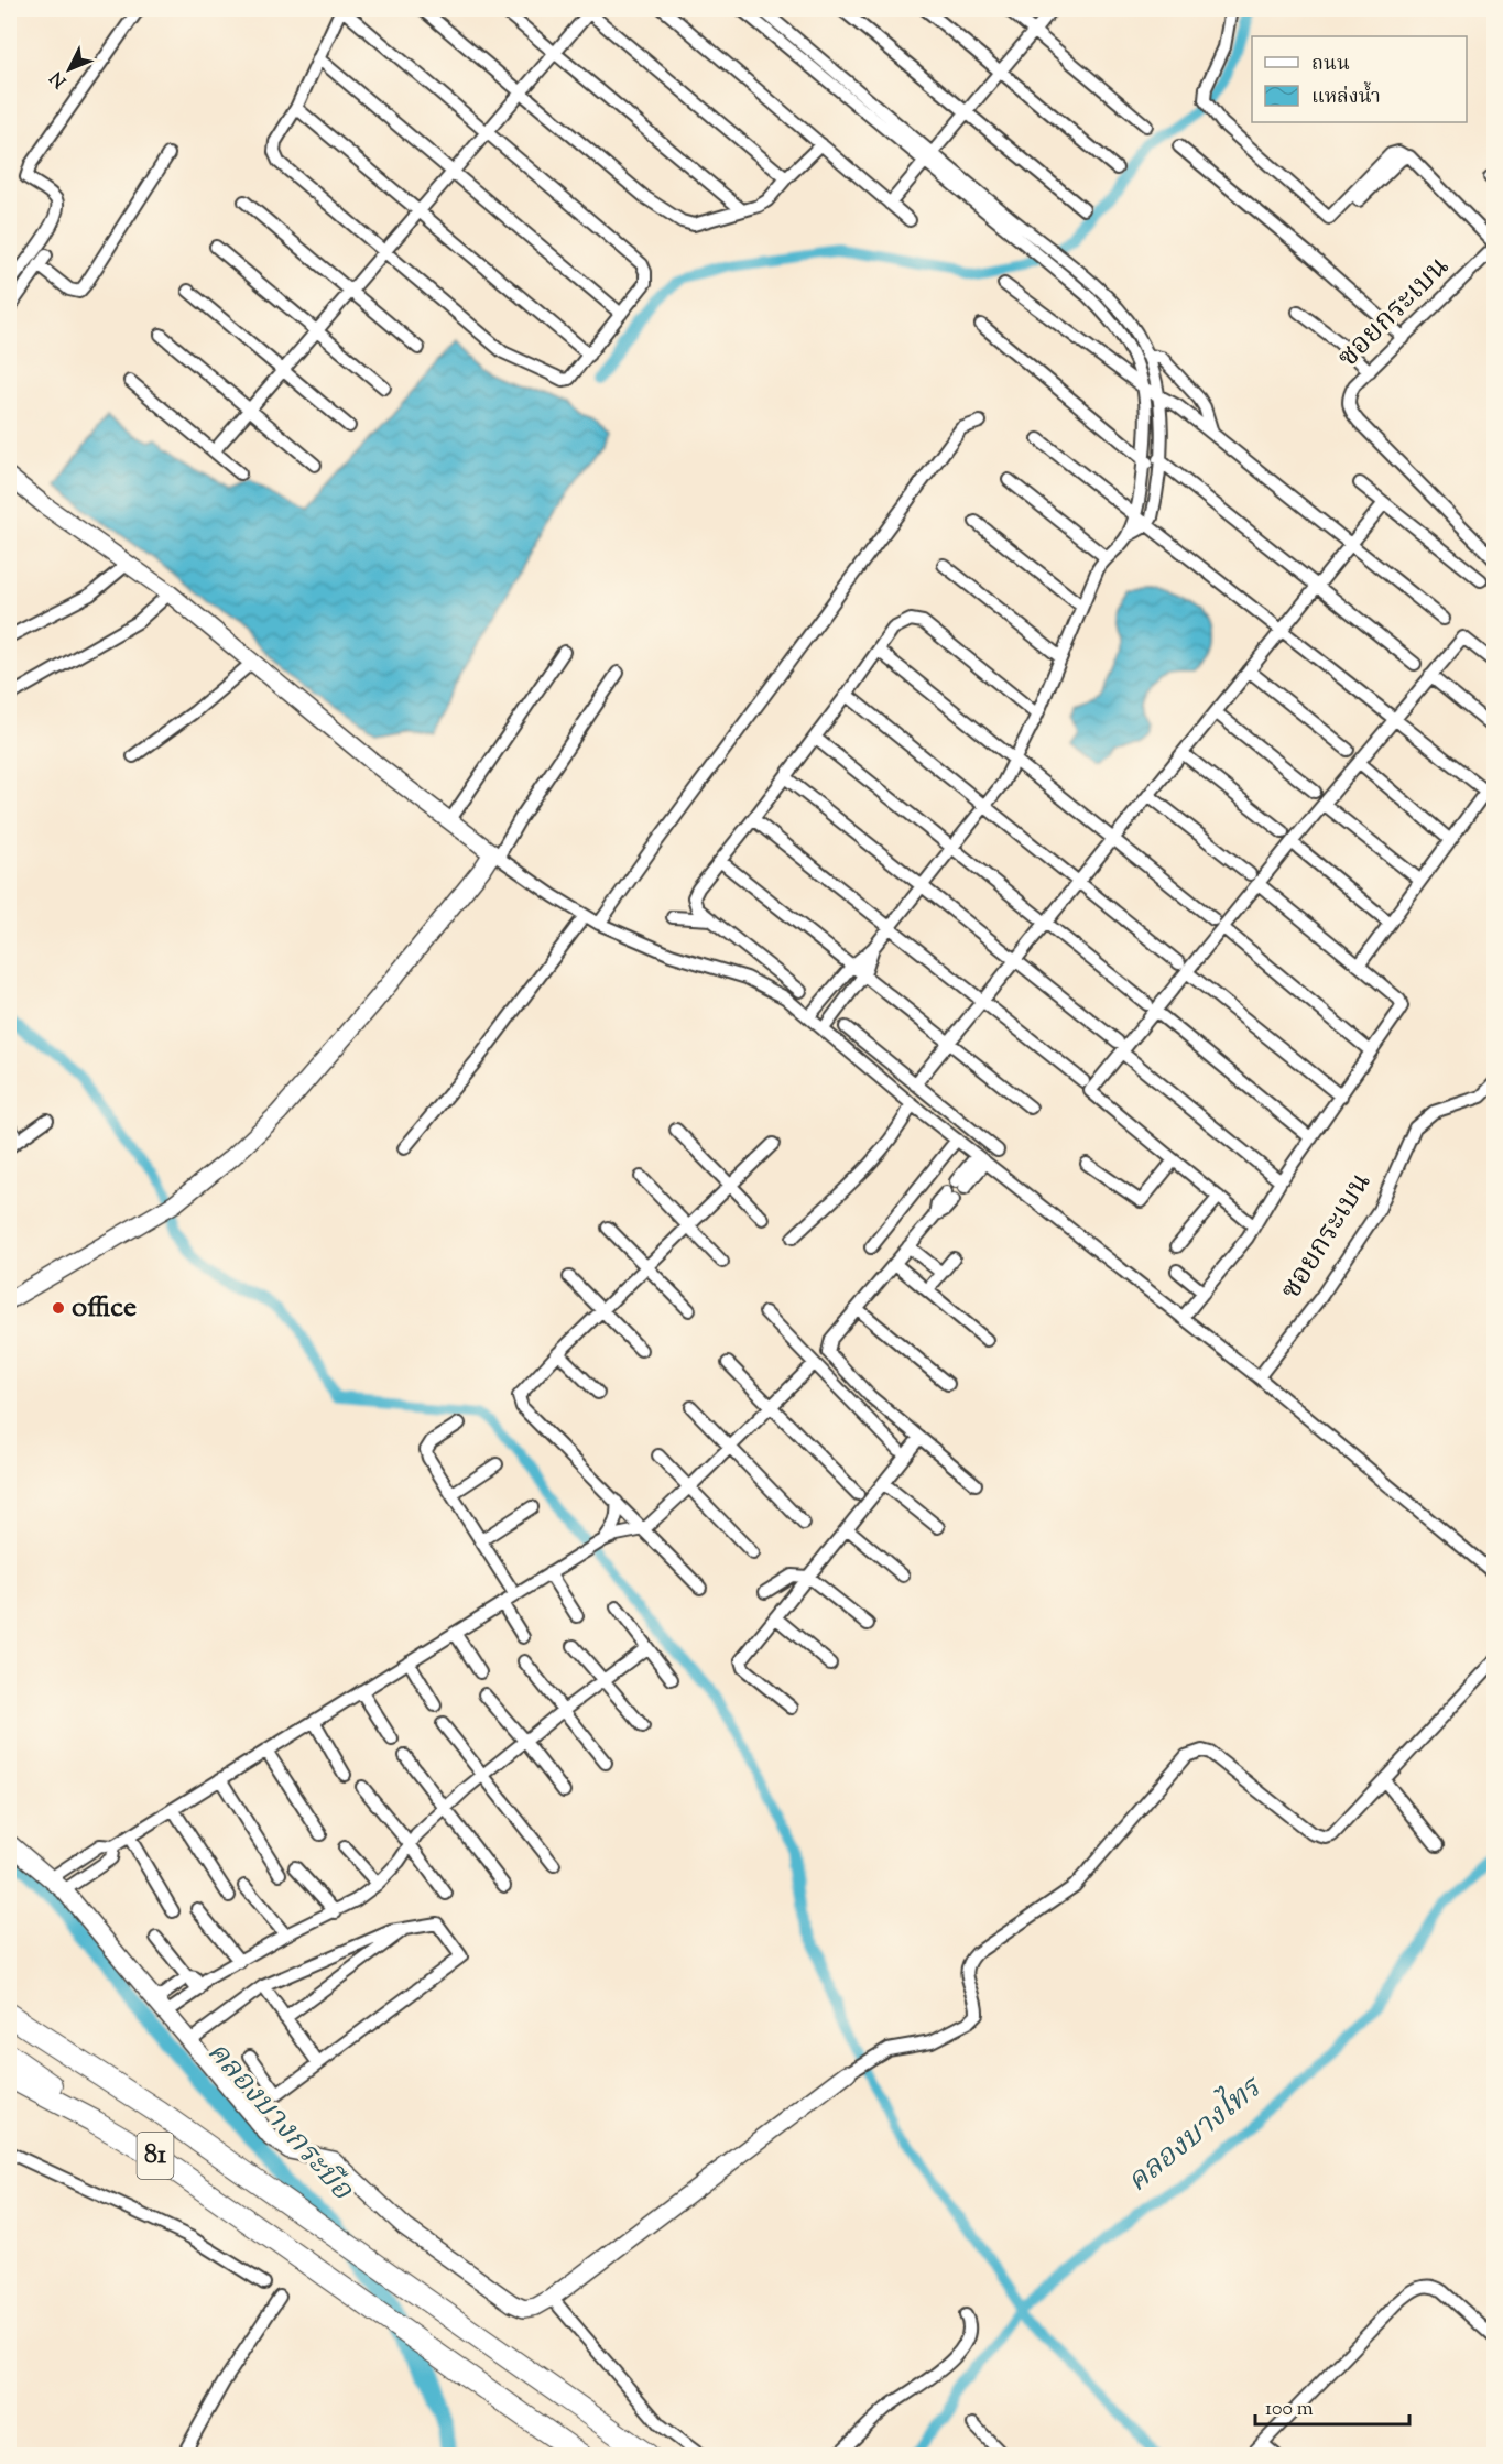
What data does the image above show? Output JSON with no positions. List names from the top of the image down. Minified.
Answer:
{"streets":{"highway":["81"],"street":["ซอยกระเบน"]},"water":["คลองบางกระบือ","คลองบางไทร"],"places":["office"],"legend":["ถนน","แหล่งน้ำ"],"scale_bar":"100 m","north":"bottom left"}
